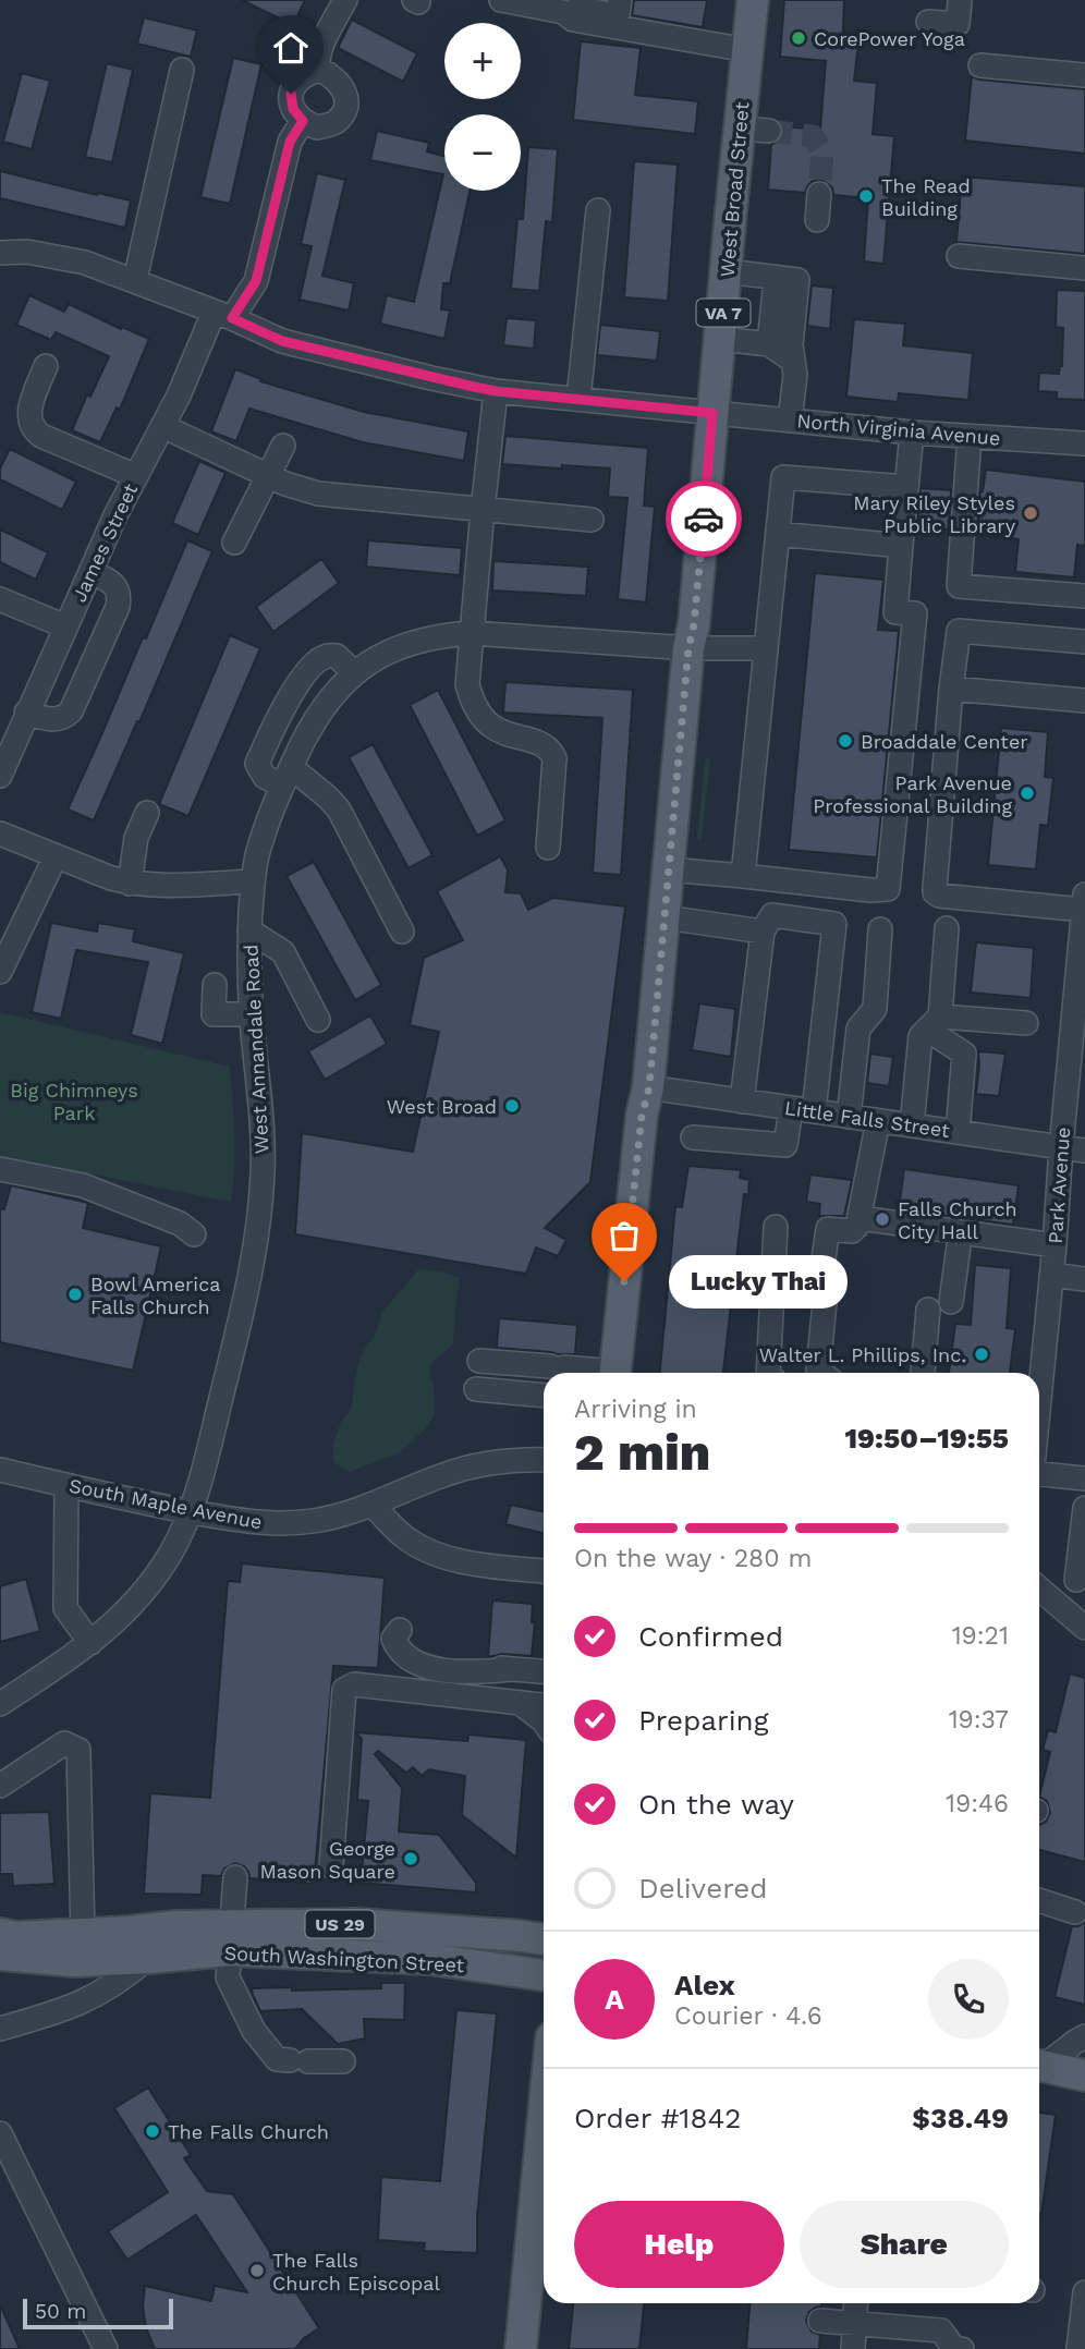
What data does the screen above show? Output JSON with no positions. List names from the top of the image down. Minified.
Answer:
{"streets":{"main road":["West Broad Street","VA 7","US 29","South Washington Street"],"street":["North Virginia Avenue","James Street","West Annandale Road","Little Falls Street","Park Avenue","South Maple Avenue"]},"crossings":[["West Broad Street","North Virginia Avenue"],["West Broad Street","West Annandale Road"],["West Broad Street","Little Falls Street"],["North Virginia Avenue","James Street"],["West Annandale Road","South Maple Avenue"],["Little Falls Street","Park Avenue"]],"parks":["Big Chimneys Park"],"places":["CorePower Yoga","The Read Building","Mary Riley Styles Public Library","Broaddale Center","Park Avenue Professional Building","West Broad","Falls Church City Hall","Lucky Thai","Bowl America Falls Church","Walter L. Phillips, Inc.","George Mason Square","The Falls Church","The Falls Church Episcopal"],"scale_bar":"50 m","page":{"map_buttons":["+","−"],"bubble":"Lucky Thai","heading":["2 min","Arriving in","19:50–19:55"],"panel":["Alex","Courier · 4.6","Order #1842","$38.49"],"bar":"On the way · 280 m","list":[["Confirmed","19:21"],["Preparing","19:37"],["On the way","19:46"],"Delivered"],"round":"A","buttons":["Help","Share"],"scale":"50 m"}}
